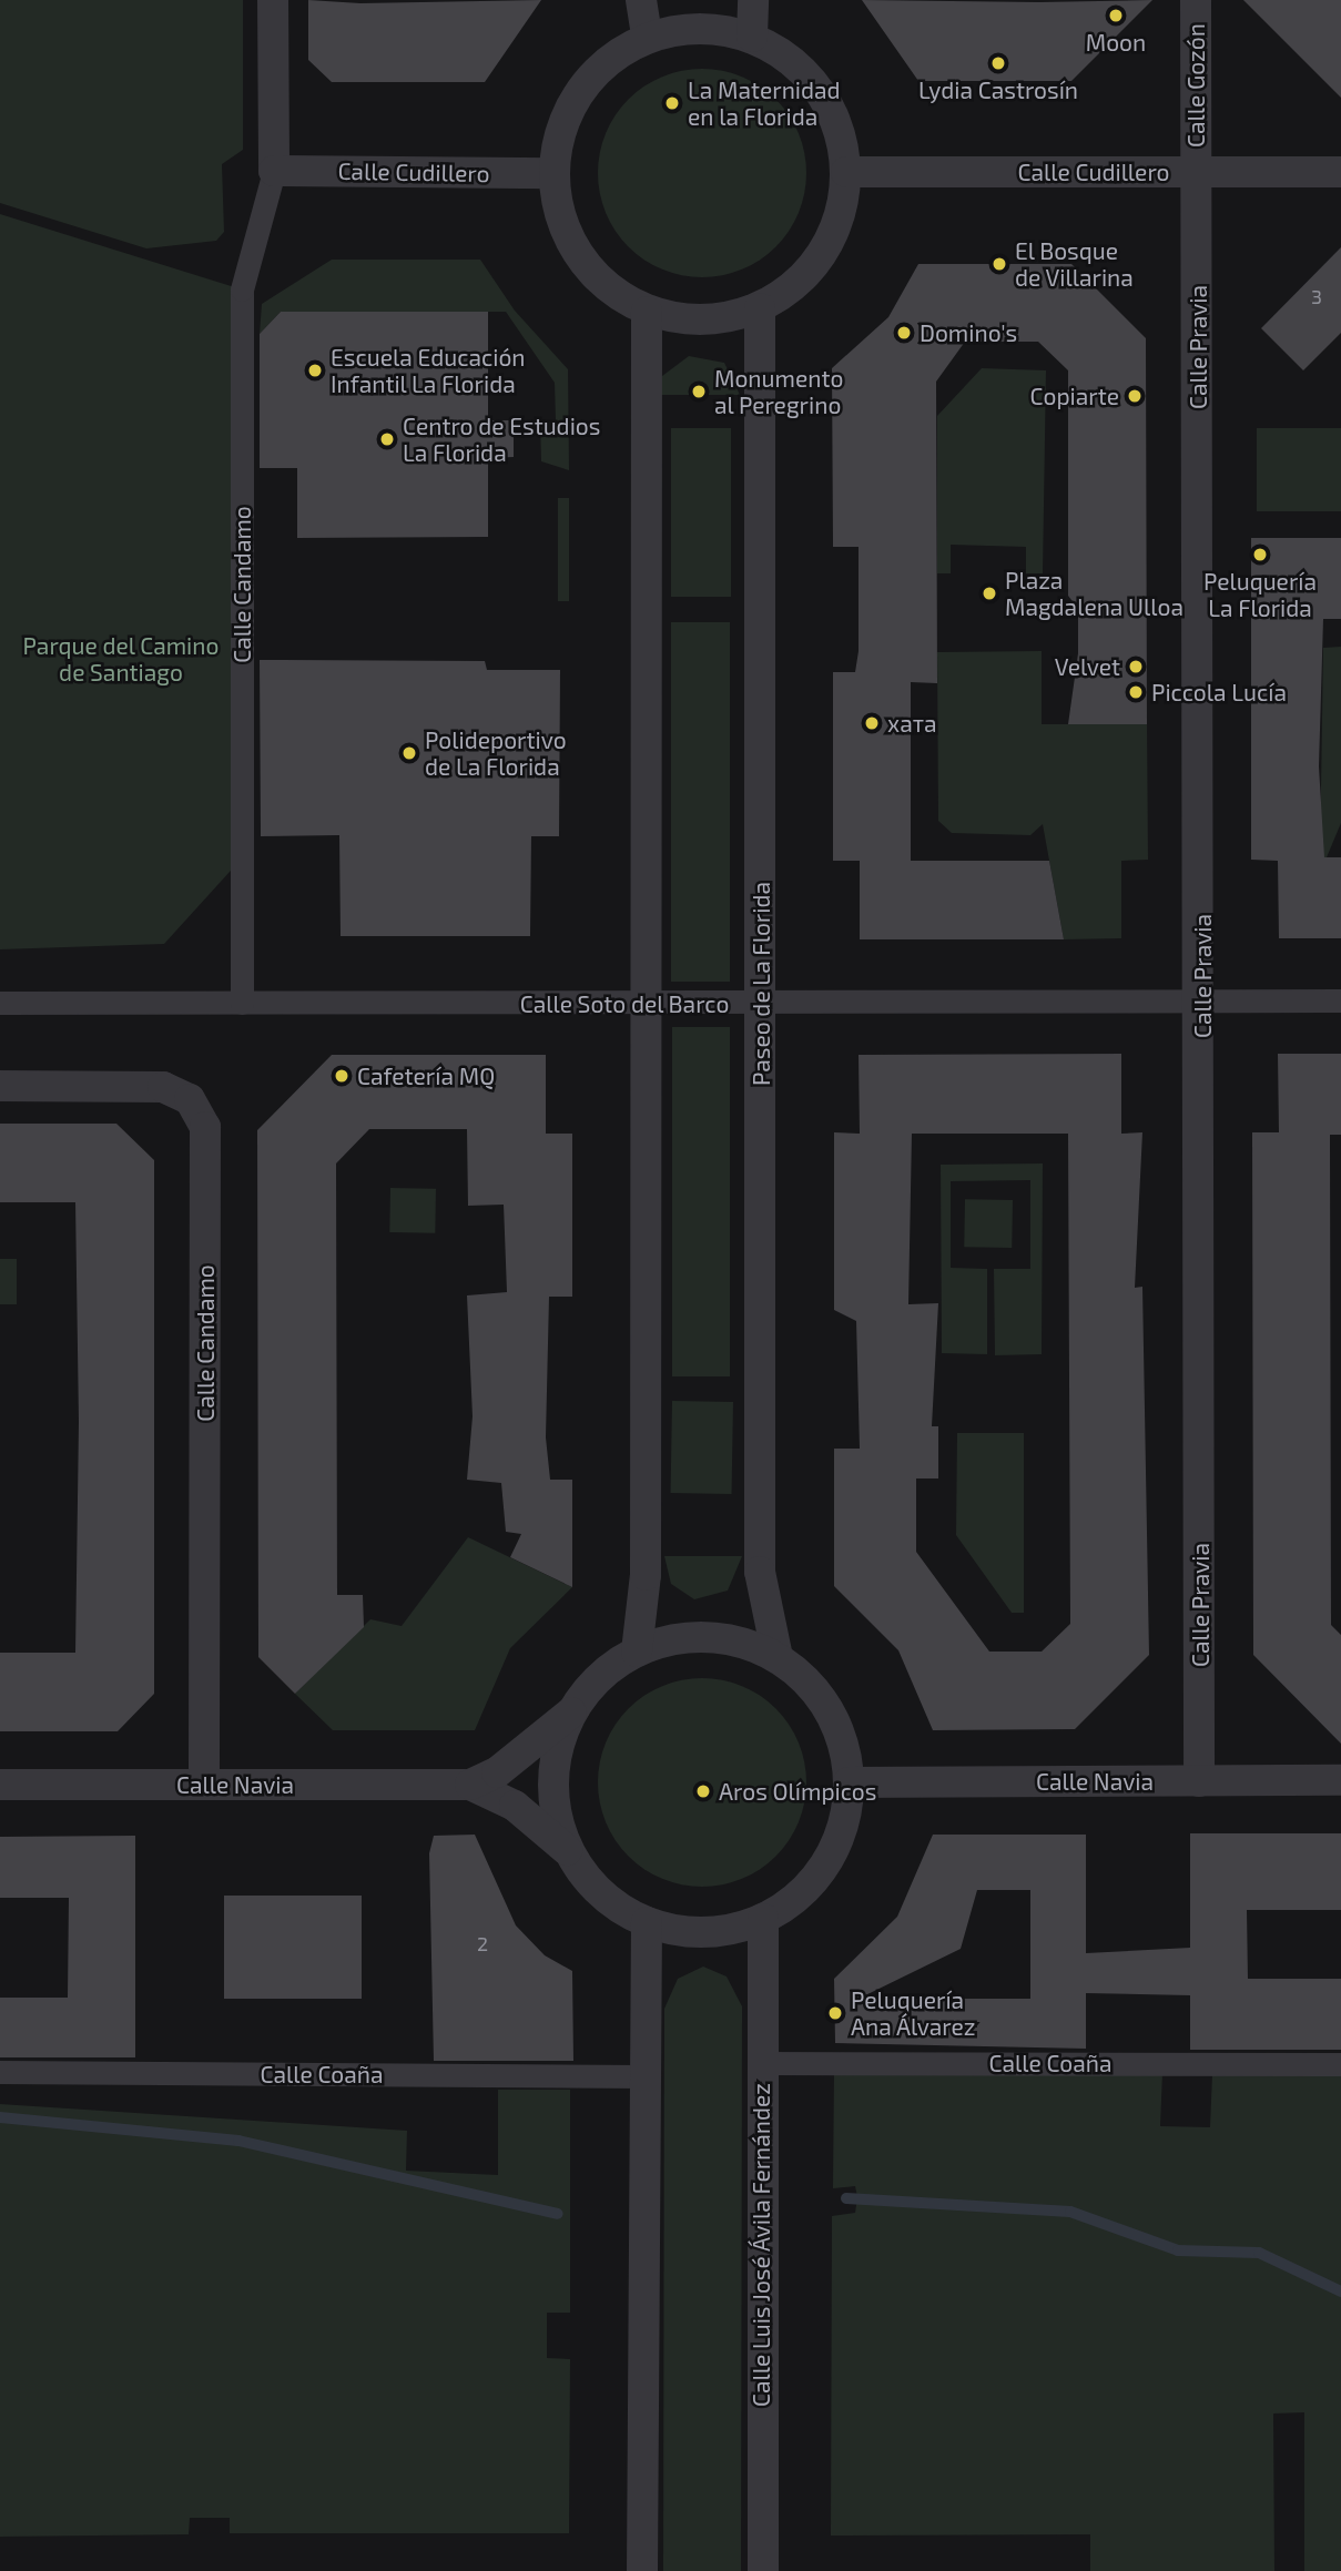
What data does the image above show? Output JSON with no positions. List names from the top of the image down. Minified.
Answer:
{"streets":{"street":["Calle Gozón","Calle Cudillero","Calle Pravia","Calle Candamo","Paseo de La Florida","Calle Soto del Barco","Calle Navia","Calle Coaña","Calle Luis José Ávila Fernández"]},"crossings":[["Calle Gozón","Calle Cudillero"],["Calle Gozón","Calle Pravia"],["Calle Cudillero","Calle Pravia"],["Calle Cudillero","Calle Candamo"],["Calle Pravia","Calle Soto del Barco"],["Calle Pravia","Calle Navia"],["Calle Candamo","Calle Soto del Barco"],["Calle Candamo","Calle Navia"],["Paseo de La Florida","Calle Soto del Barco"],["Calle Coaña","Calle Luis José Ávila Fernández"]],"parks":["Parque del Camino de Santiago"],"places":["Moon","Lydia Castrosín","La Maternidad en la Florida","El Bosque de Villarina","Domino's","Escuela Educación Infantil La Florida","Monumento al Peregrino","Copiarte","Centro de Estudios La Florida","Peluquería La Florida","Plaza Magdalena Ulloa","Velvet","Piccola Lucía","хата","Polideportivo de La Florida","Cafetería MQ","Aros Olímpicos","Peluquería Ana Álvarez"],"house_numbers":["3","2"]}
